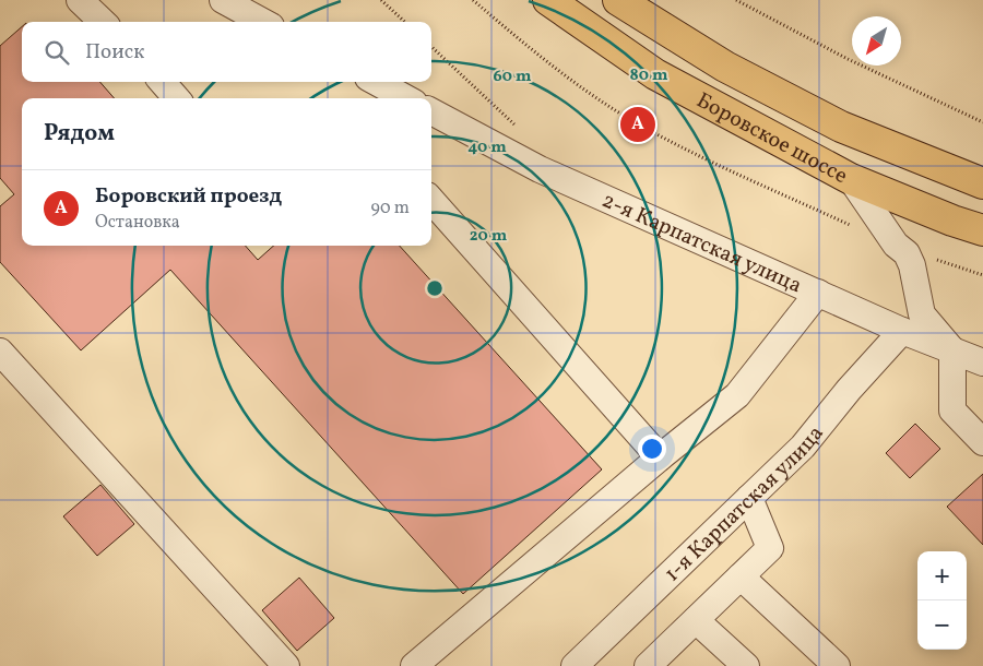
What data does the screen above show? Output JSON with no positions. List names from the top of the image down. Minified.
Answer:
{"streets":{"main road":["Боровское шоссе"],"street":["2-я Карпатская улица","1-я Карпатская улица"]},"crossings":[["2-я Карпатская улица","1-я Карпатская улица"]],"north":"bottom left","page":{"search":"Поиск","heading":"Рядом","pins":"A","list":[{"mark":"A","name":"Боровский проезд","note":"Остановка","value":"90 m"}],"map_buttons":["+","−"]},"rings":["80 m","60 m","40 m","20 m"]}
